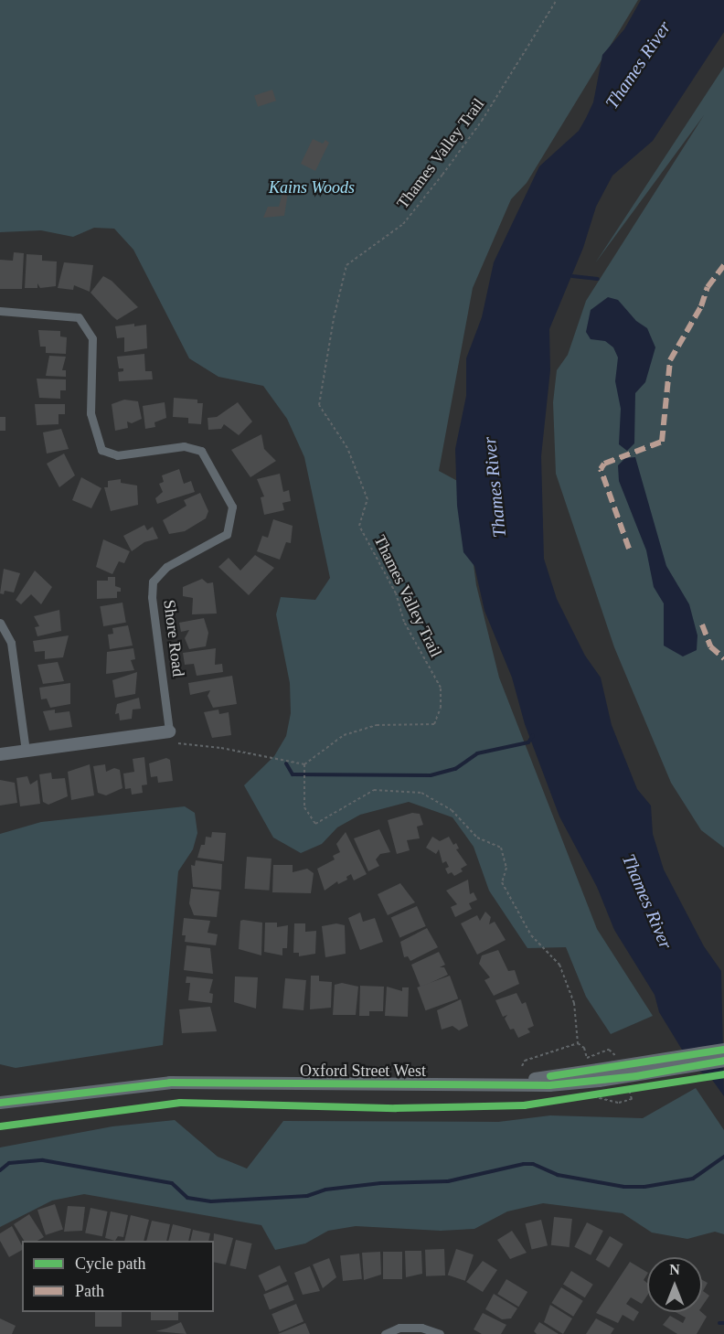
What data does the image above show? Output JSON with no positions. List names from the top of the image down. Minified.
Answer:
{"streets":{"main road":["Shore Road","Oxford Street West"],"path":["Thames Valley Trail"]},"water":["Thames River"],"parks":["Kains Woods"],"legend":["Cycle path","Path"],"north":"top"}
